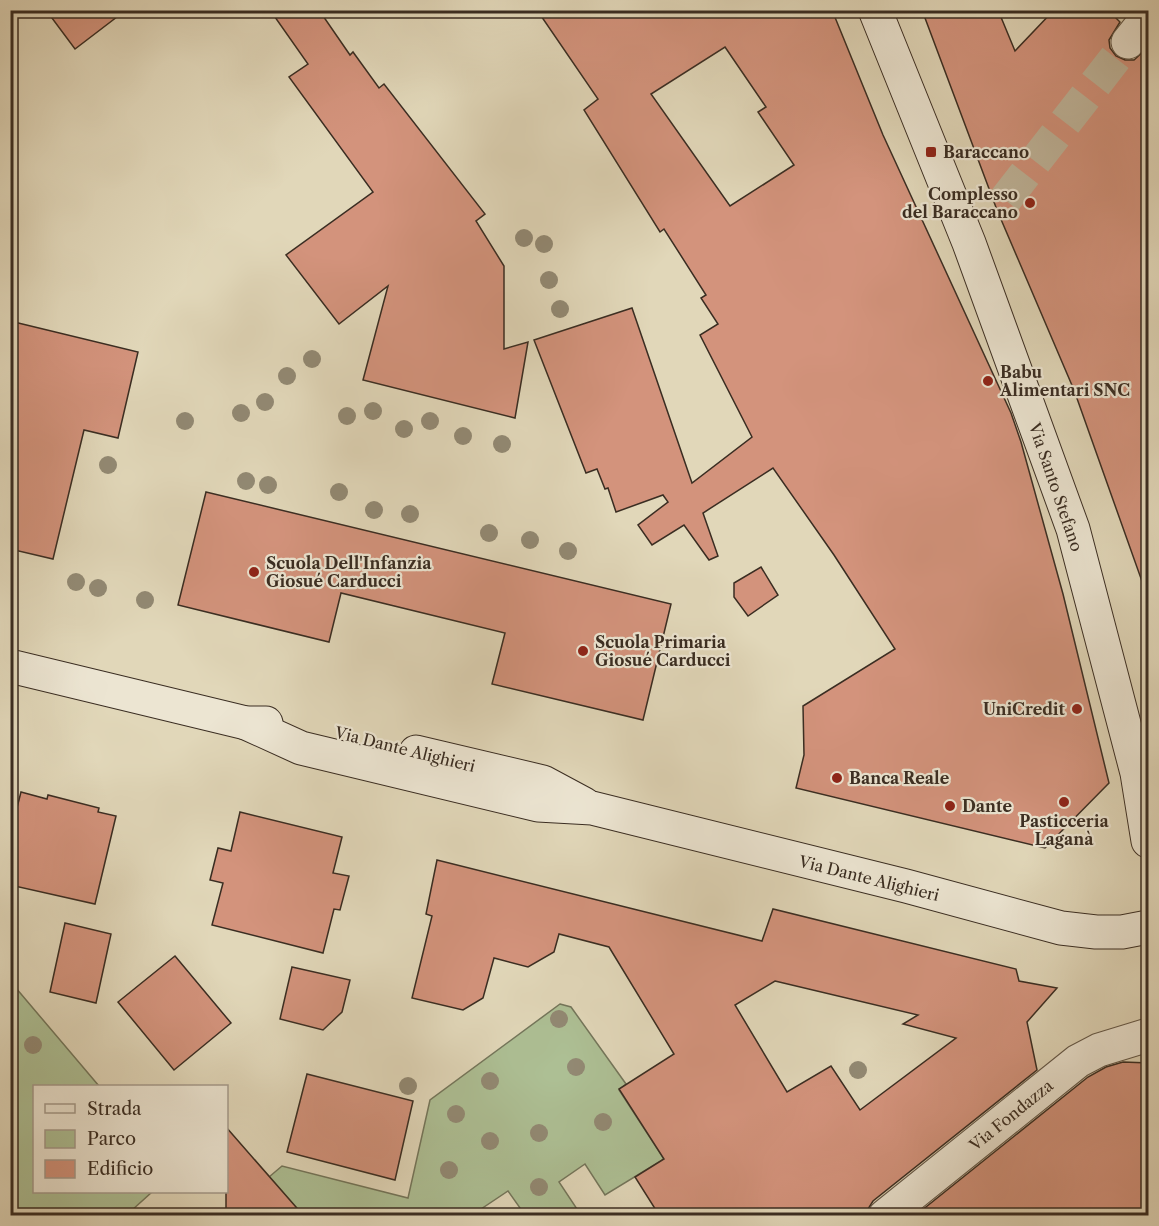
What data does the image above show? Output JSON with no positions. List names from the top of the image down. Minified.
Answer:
{"streets":{"street":["Via Santo Stefano","Via Dante Alighieri","Via Fondazza"]},"places":{"transit":["Baraccano"],"other":["Complesso del Baraccano","Babu Alimentari SNC","Scuola Dell'Infanzia Giosué Carducci","Scuola Primaria Giosué Carducci","UniCredit","Banca Reale","Pasticceria Laganà","Dante"]},"legend":["Strada","Parco","Edificio"]}
